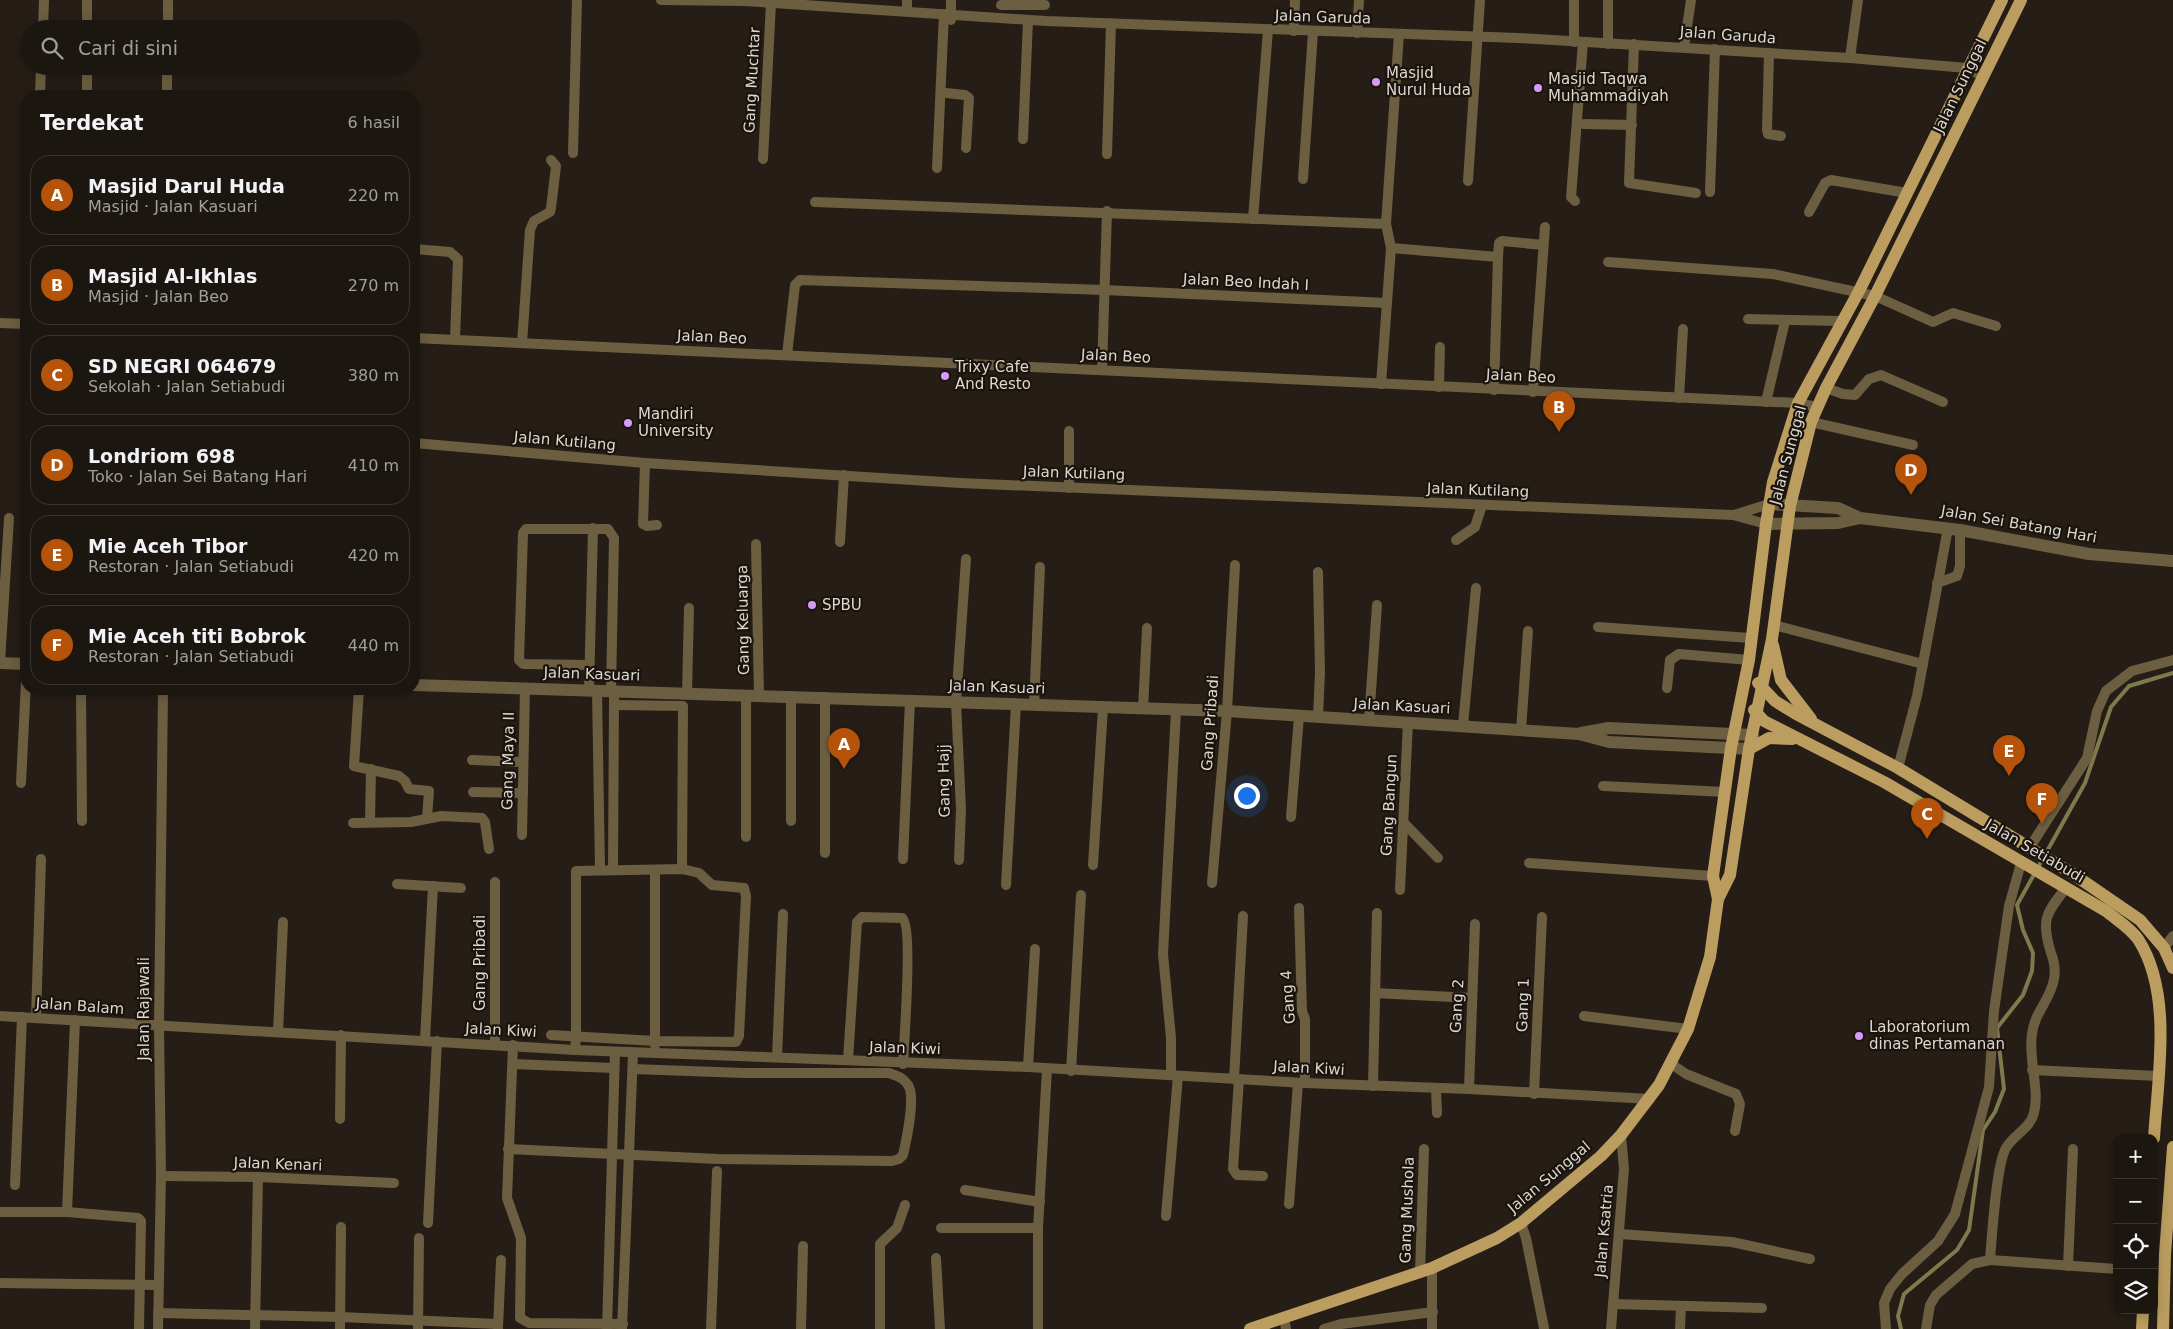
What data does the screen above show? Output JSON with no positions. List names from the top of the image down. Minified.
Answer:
{"streets":{"main road":["Jalan Sunggal","Jalan Setiabudi"],"street":["Jalan Garuda","Gang Muchtar","Jalan Beo Indah I","Jalan Beo","Jalan Kutilang","Jalan Sei Batang Hari","Gang Keluarga","Jalan Kasuari","Gang Pribadi","Gang Maya II","Gang Hajj","Gang Bangun","Gang 4","Gang 1","Jalan Balam","Gang 2","Jalan Rajawali","Jalan Kiwi","Jalan Kenari","Gang Mushola","Jalan Ksatria"]},"crossings":[["Jalan Garuda","Gang Muchtar"],["Jalan Garuda","Jalan Sunggal"],["Jalan Sunggal","Jalan Beo"],["Jalan Sunggal","Jalan Kutilang"],["Jalan Sunggal","Jalan Sei Batang Hari"],["Jalan Sunggal","Jalan Kasuari"],["Jalan Sunggal","Jalan Setiabudi"],["Jalan Sunggal","Jalan Kiwi"],["Jalan Sunggal","Gang Mushola"],["Jalan Sunggal","Jalan Ksatria"],["Jalan Beo Indah I","Jalan Beo"],["Jalan Kutilang","Jalan Sei Batang Hari"],["Gang Keluarga","Jalan Kasuari"],["Jalan Kasuari","Gang Pribadi"],["Jalan Kasuari","Gang Maya II"],["Jalan Kasuari","Gang Hajj"],["Jalan Kasuari","Gang Bangun"],["Gang Pribadi","Jalan Kiwi"],["Gang 4","Jalan Kiwi"],["Gang 1","Jalan Kiwi"],["Jalan Balam","Jalan Rajawali"],["Jalan Balam","Jalan Kiwi"],["Gang 2","Jalan Kiwi"],["Jalan Rajawali","Jalan Kiwi"],["Jalan Rajawali","Jalan Kenari"]],"places":["Masjid Nurul Huda","Masjid Taqwa Muhammadiyah","Trixy Cafe And Resto","Mandiri University","SPBU","Laboratorium dinas Pertamanan"],"page":{"search":"Cari di sini","heading":["Terdekat","6 hasil"],"list":[{"mark":"A","name":"Masjid Darul Huda","note":"Masjid · Jalan Kasuari","value":"220 m"},{"mark":"B","name":"Masjid Al-Ikhlas","note":"Masjid · Jalan Beo","value":"270 m"},{"mark":"C","name":"SD NEGRI 064679","note":"Sekolah · Jalan Setiabudi","value":"380 m"},{"mark":"D","name":"Londriom 698","note":"Toko · Jalan Sei Batang Hari","value":"410 m"},{"mark":"E","name":"Mie Aceh Tibor","note":"Restoran · Jalan Setiabudi","value":"420 m"},{"mark":"F","name":"Mie Aceh titi Bobrok","note":"Restoran · Jalan Setiabudi","value":"440 m"}],"pins":["B","D","A","E","F","C"],"map_buttons":["+","−"]}}
